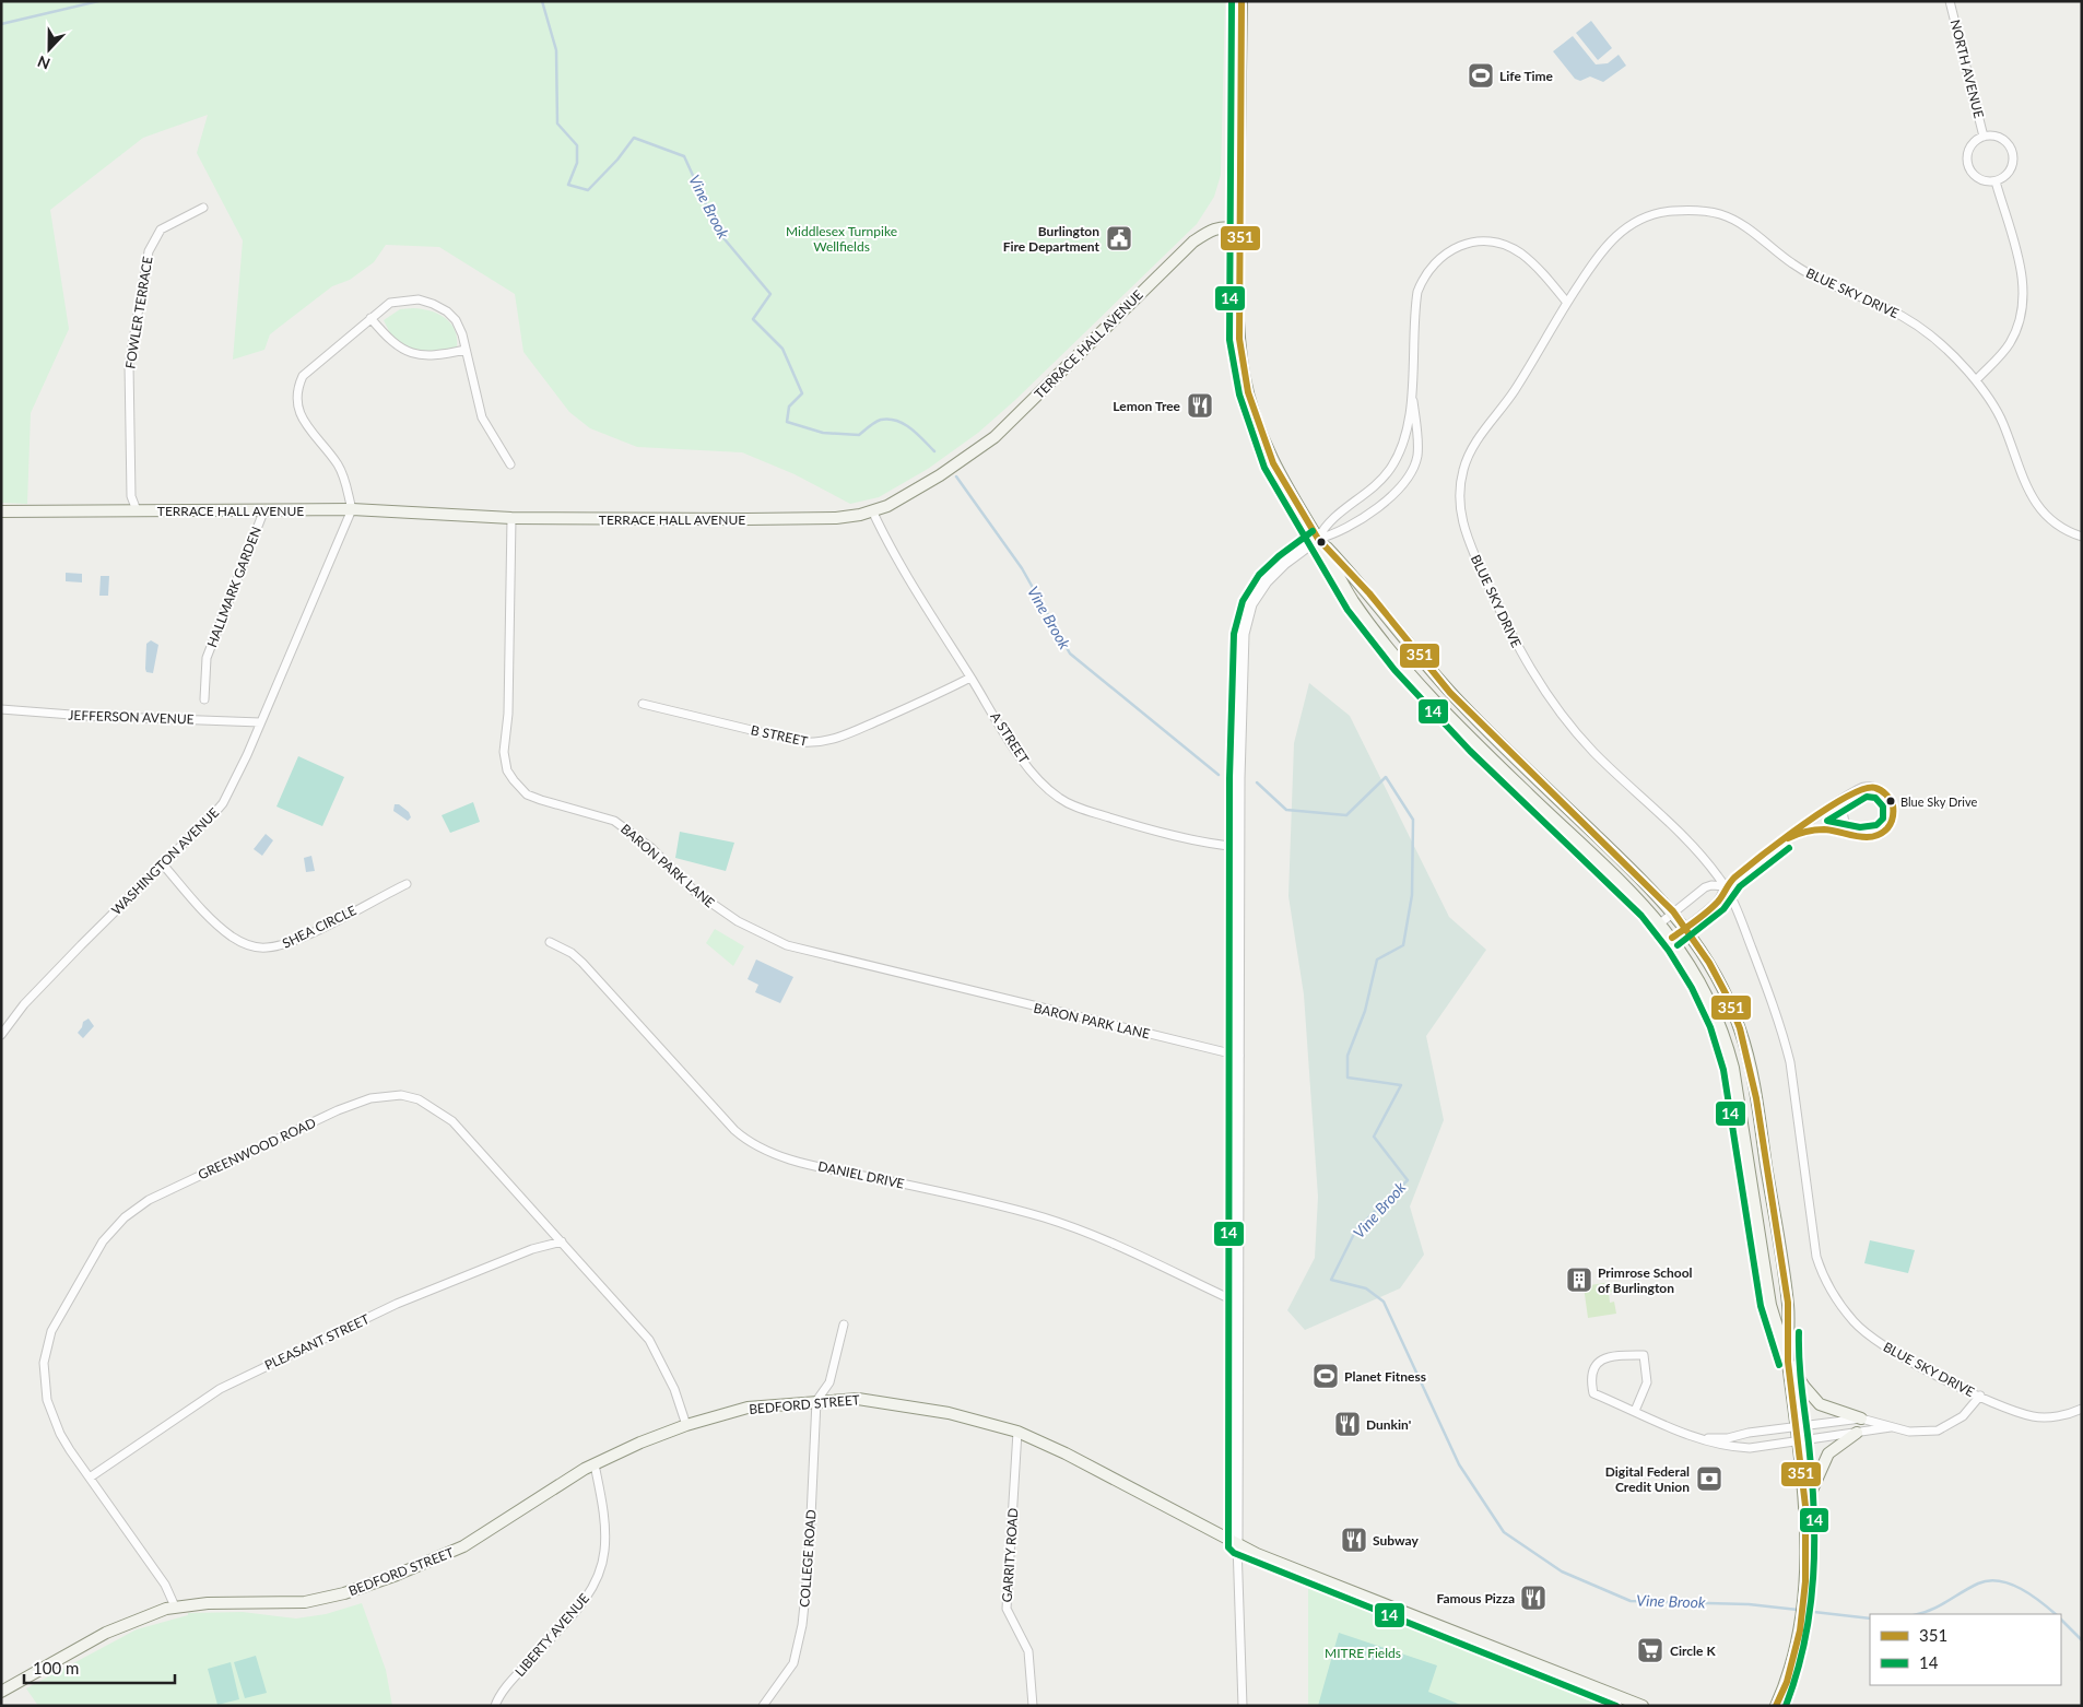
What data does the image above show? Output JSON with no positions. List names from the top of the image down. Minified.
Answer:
{"streets":{"main road":["TERRACE HALL AVENUE","BEDFORD STREET"],"street":["NORTH AVENUE","BLUE SKY DRIVE","FOWLER TERRACE","HALLMARK GARDEN","JEFFERSON AVENUE","B STREET","A STREET","WASHINGTON AVENUE","BARON PARK LANE","SHEA CIRCLE","GREENWOOD ROAD","DANIEL DRIVE","PLEASANT STREET","GARRITY ROAD","COLLEGE ROAD","LIBERTY AVENUE"]},"crossings":[["FOWLER TERRACE","TERRACE HALL AVENUE"],["TERRACE HALL AVENUE","HALLMARK GARDEN"],["TERRACE HALL AVENUE","A STREET"],["TERRACE HALL AVENUE","WASHINGTON AVENUE"],["TERRACE HALL AVENUE","BARON PARK LANE"],["JEFFERSON AVENUE","WASHINGTON AVENUE"],["B STREET","A STREET"],["WASHINGTON AVENUE","SHEA CIRCLE"],["GREENWOOD ROAD","PLEASANT STREET"],["GREENWOOD ROAD","BEDFORD STREET"],["BEDFORD STREET","GARRITY ROAD"],["BEDFORD STREET","COLLEGE ROAD"],["BEDFORD STREET","LIBERTY AVENUE"]],"water":["Vine Brook"],"parks":["Middlesex Turnpike Wellfields","MITRE Fields"],"places":{"sports":["Life Time","Planet Fitness"],"public building":["Burlington Fire Department"],"restaurant":["Lemon Tree","Dunkin'","Subway","Famous Pizza"],"other":["Blue Sky Drive"],"building":["Primrose School of Burlington"],"bank":["Digital Federal Credit Union"],"supermarket":["Circle K"]},"lines":["transit line 351","transit line 14"],"legend":["351","14"],"scale_bar":"100 m","north":"bottom"}
